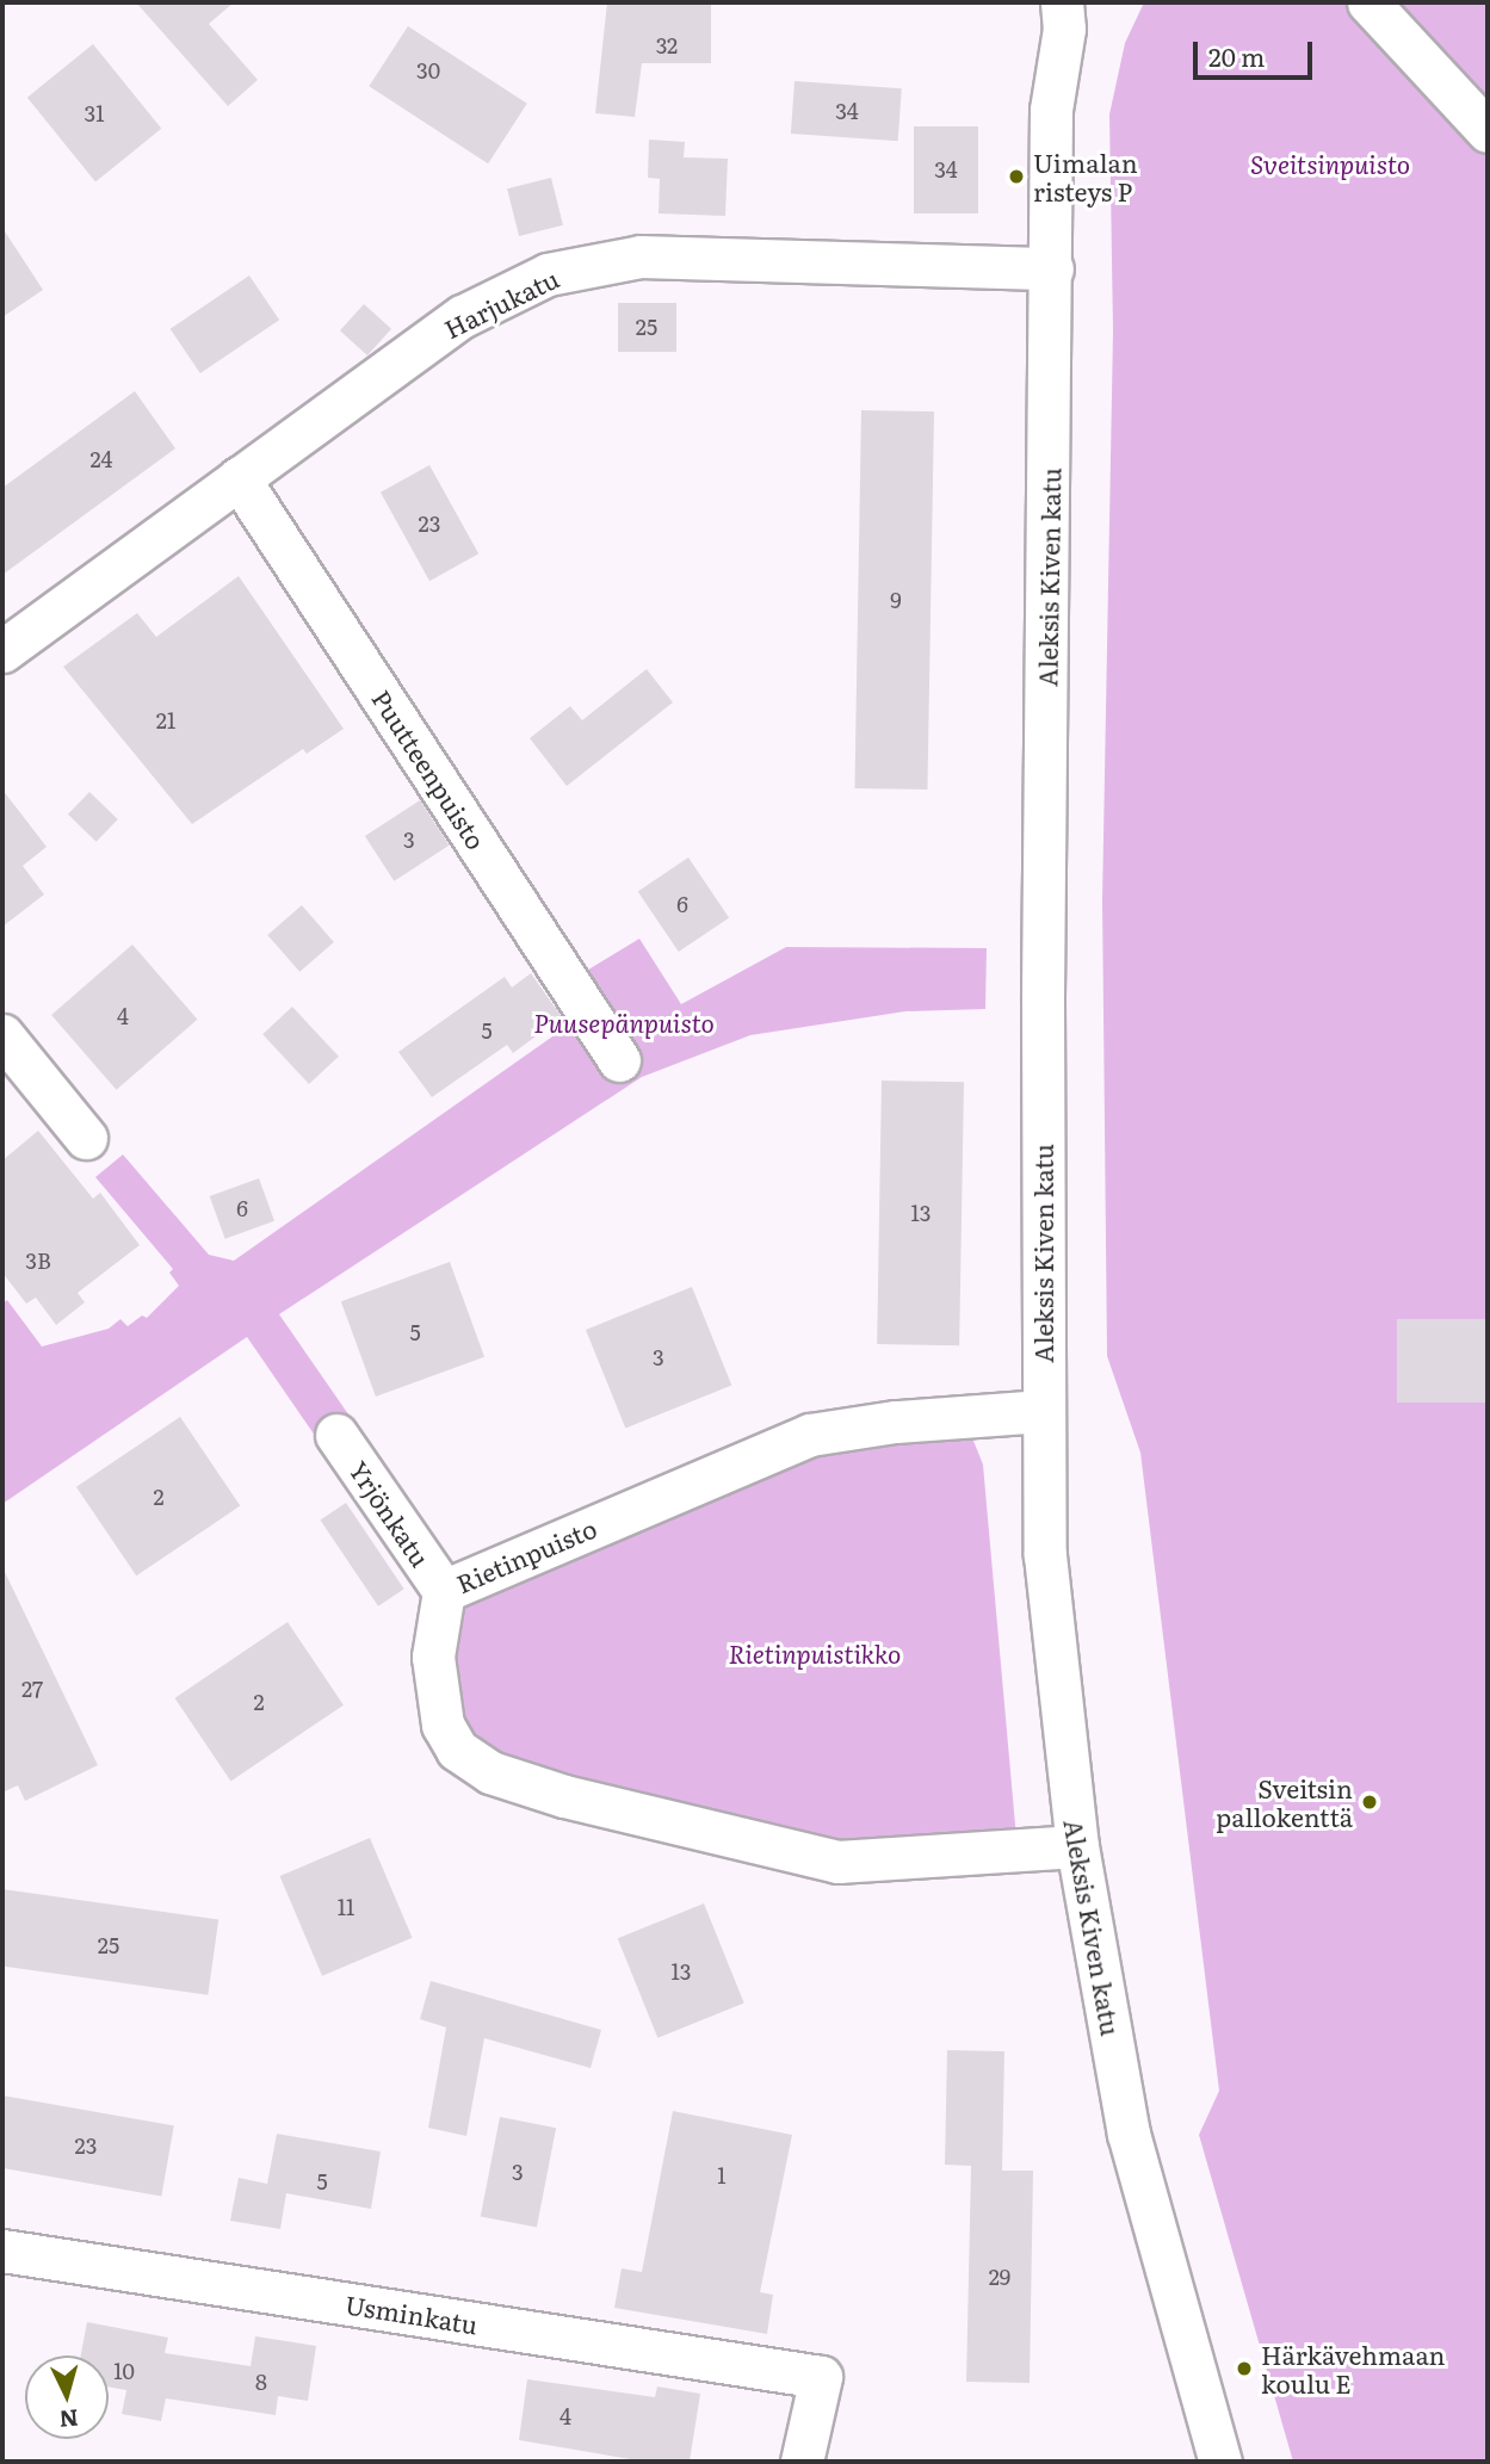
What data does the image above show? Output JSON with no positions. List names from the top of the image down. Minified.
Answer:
{"streets":{"street":["Harjukatu","Aleksis Kiven katu","Puutteenpuisto","Yrjönkatu","Rietinpuisto","Usminkatu"]},"crossings":[["Harjukatu","Aleksis Kiven katu"],["Harjukatu","Puutteenpuisto"],["Aleksis Kiven katu","Rietinpuisto"],["Yrjönkatu","Rietinpuisto"]],"parks":["Sveitsinpuisto","Puusepänpuisto","Rietinpuistikko"],"places":["Uimalan risteys P","Sveitsin pallokenttä","Härkävehmaan koulu E"],"house_numbers":["32","30","34","31","34","25","24","23","9","21","3","6","4","5","6","13","3B","5","3","2","27","2","11","25","13","23","3","1","5","29","10","8","4"],"scale_bar":"20 m","north":"bottom"}
